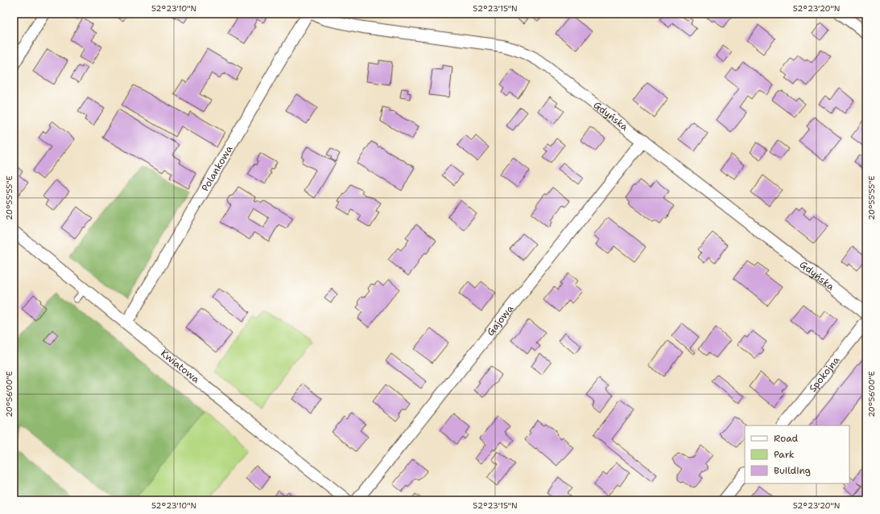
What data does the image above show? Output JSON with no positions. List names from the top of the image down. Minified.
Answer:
{"streets":{"street":["Gdyńska","Polankowa","Gajowa","Kwiatowa","Spokojna"]},"crossings":[["Gdyńska","Gajowa"],["Polankowa","Kwiatowa"]],"legend":["Road","Park","Building"],"coordinates":["52°23'10\"N","52°23'15\"N","52°23'20\"N","20°55'55\"E","20°56'00\"E"]}
